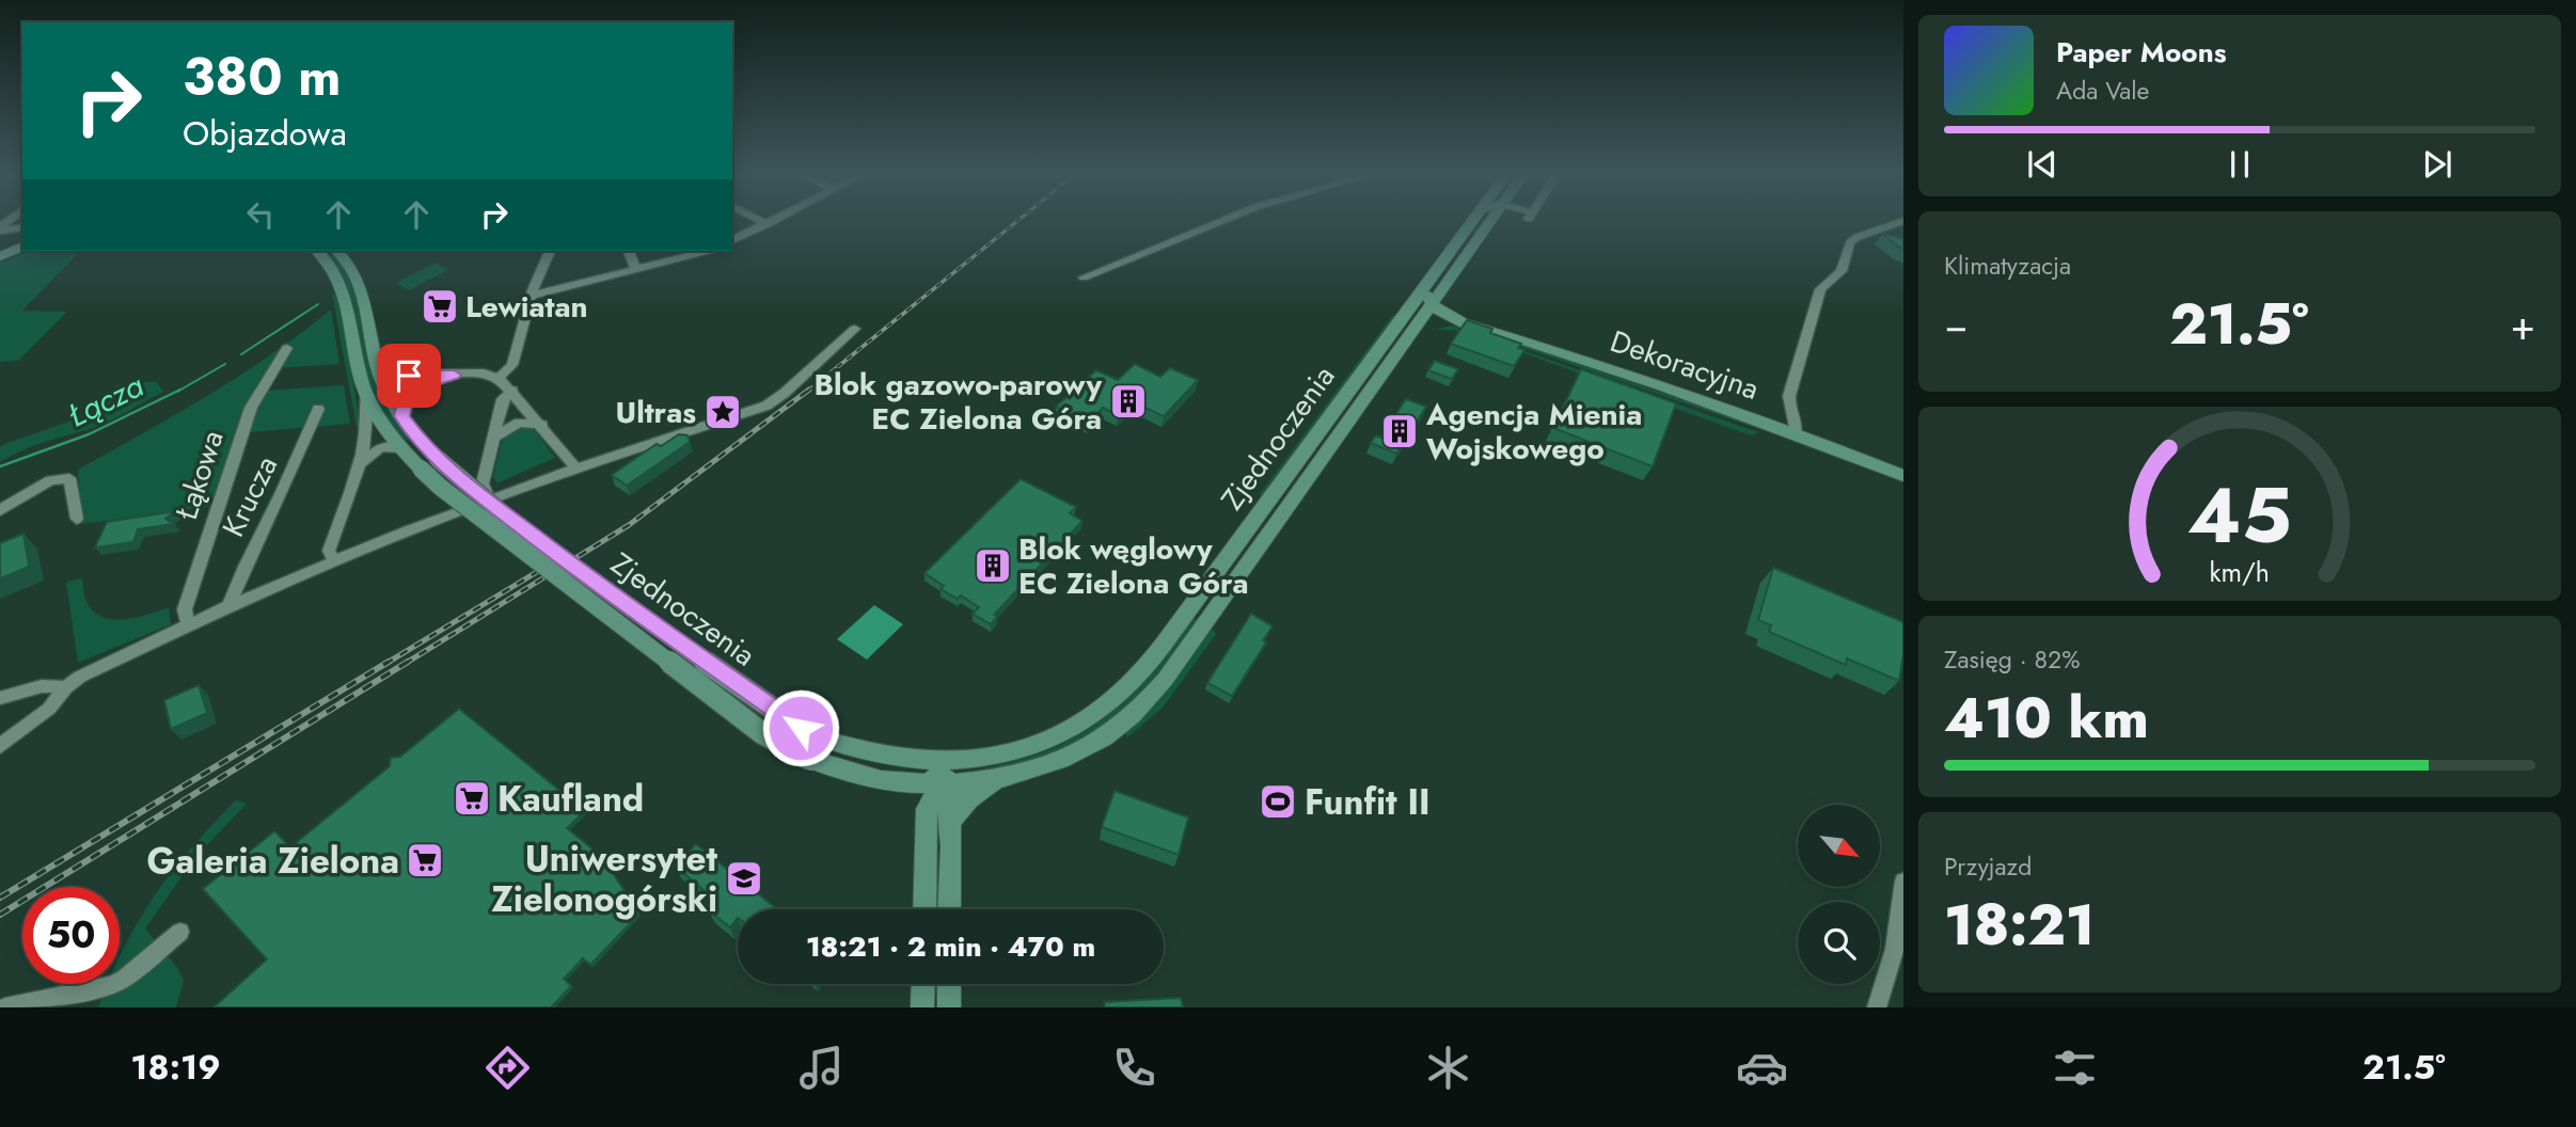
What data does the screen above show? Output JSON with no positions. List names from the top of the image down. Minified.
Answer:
{"streets":{"main road":["Dekoracyjna","Zjednoczenia"],"street":["Łąkowa","Krucza"]},"crossings":[["Dekoracyjna","Zjednoczenia"]],"water":["Łącza"],"places":{"supermarket":["Lewiatan","Kaufland","Galeria Zielona"],"building":["Blok gazowo-parowy EC Zielona Góra","Agencja Mienia Wojskowego","Blok węglowy EC Zielona Góra"],"place":["Ultras"],"sports":["Funfit II"],"school or university":["Uniwersytet Zielonogórski"]},"north":"bottom right","page":{"turn":["380 m","Objazdowa"],"song":["Paper Moons","Ada Vale"],"tile":["Klimatyzacja",["Zasięg · 82%","410 km"],["Przyjazd","18:21"]],"heat":["−","21.5°","+"],"limit":"50","trip":"18:21 · 2 min · 470 m","tabs":["18:19","21.5°"],"gauge":["45","km/h"]}}
